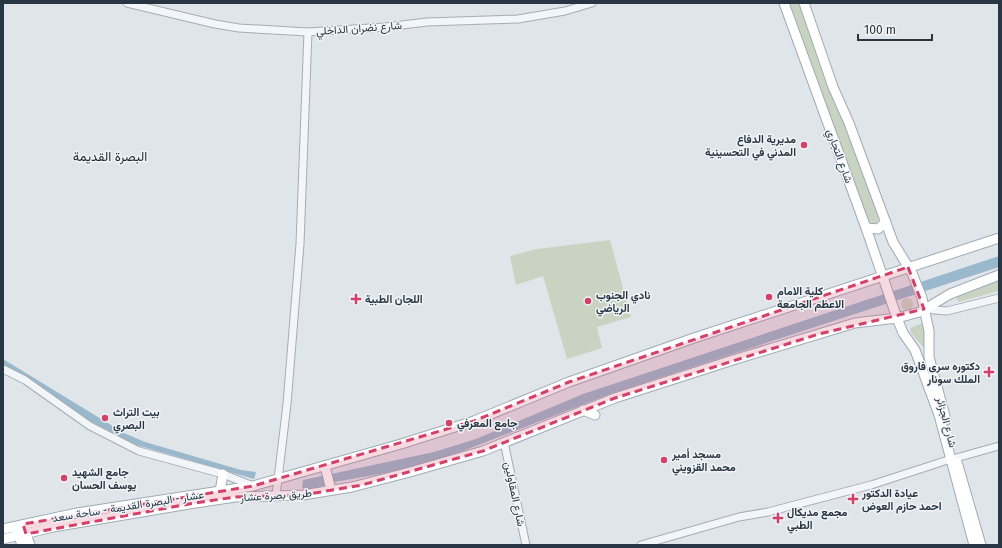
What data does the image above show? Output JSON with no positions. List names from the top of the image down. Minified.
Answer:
{"streets":{"main road":["شارع التجاري","شارع الجزائر","طريق بصرة عشار","عشار - البصرة القديمة - ساحة سعد"],"street":["شارع نضران الداخلي","شارع المقاولين"]},"crossings":[["شارع التجاري","شارع الجزائر"],["شارع التجاري","طريق بصرة عشار"],["شارع التجاري","عشار - البصرة القديمة - ساحة سعد"],["شارع الجزائر","طريق بصرة عشار"],["شارع المقاولين","طريق بصرة عشار"]],"districts":["البصرة القديمة"],"places":{"other":["مديرية الدفاع المدني في التحسينية","كلية الامام الاعظم الجامعة","نادي الجنوب الرياضي","بيت التراث البصري","جامع المعرفي","مسجد أمير محمد القزويني","جامع الشهيد يوسف الحسان"],"health":["اللجان الطبية","دكتوره سرى فاروق الملك سونار","عيادة الدكتور احمد حازم العوض","مجمع مديكال الطبي"]},"scale_bar":"100 m"}
